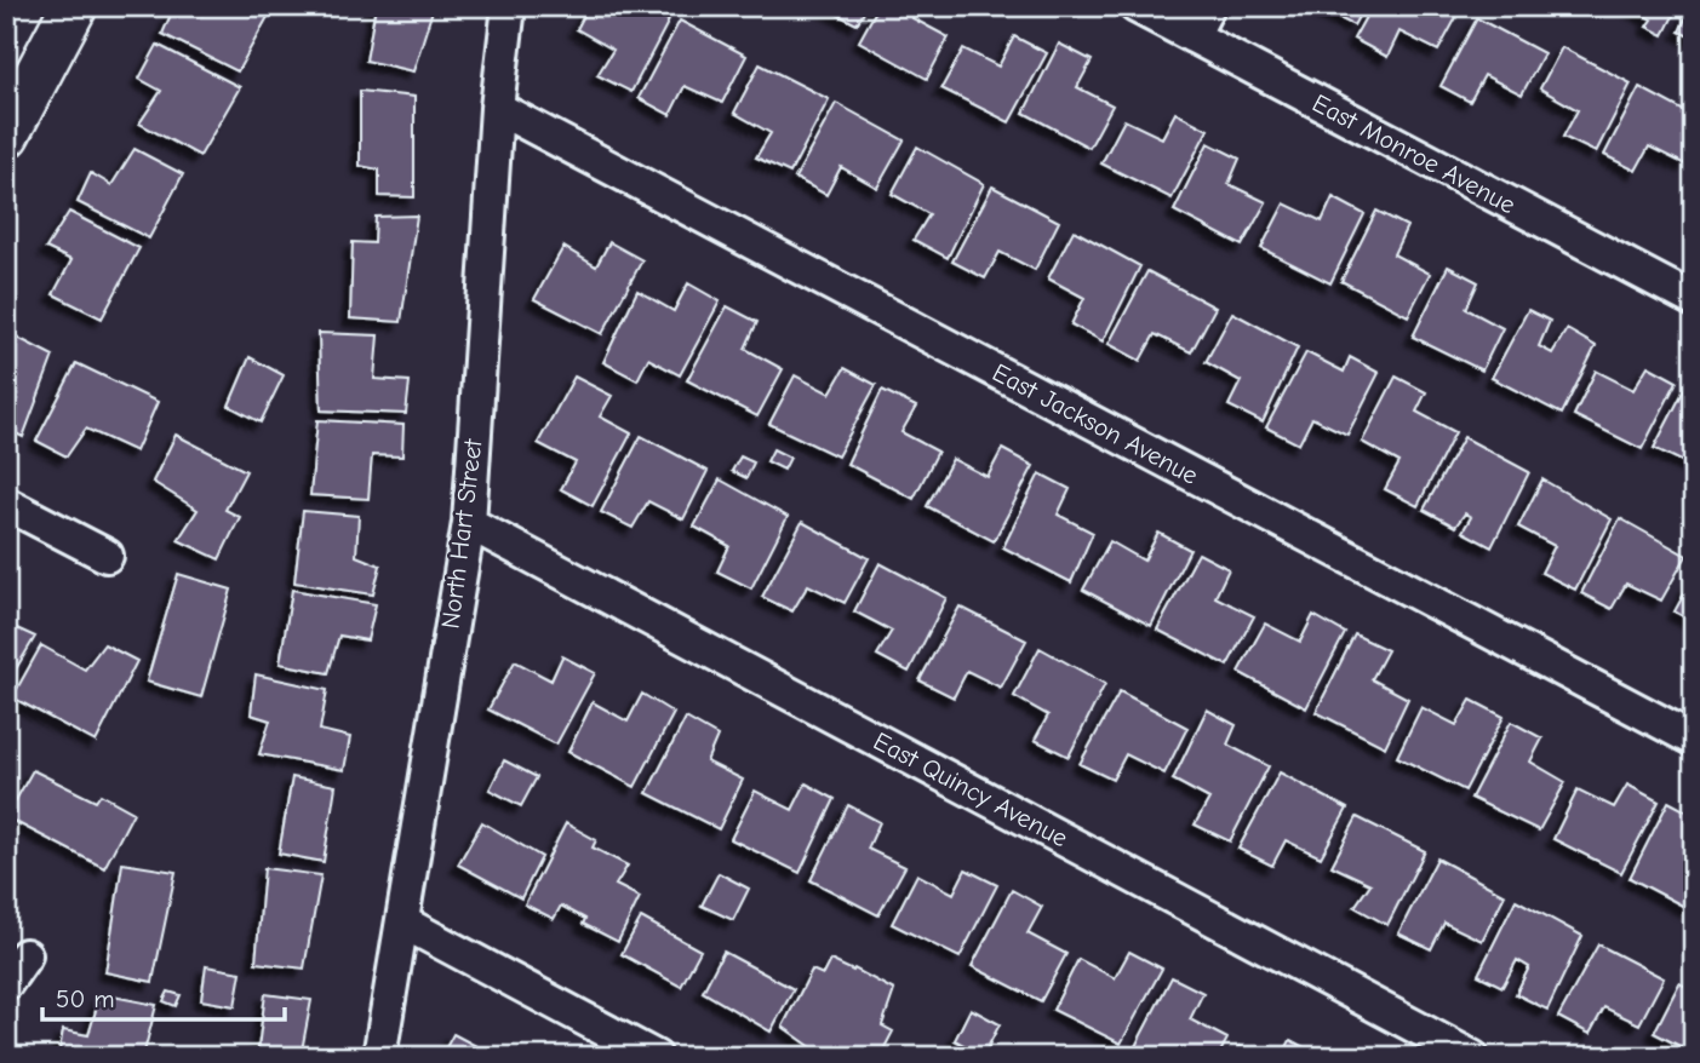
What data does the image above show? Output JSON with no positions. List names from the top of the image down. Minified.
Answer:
{"streets":{"street":["East Monroe Avenue","East Jackson Avenue","North Hart Street","East Quincy Avenue"]},"crossings":[["East Jackson Avenue","North Hart Street"],["North Hart Street","East Quincy Avenue"]],"scale_bar":"50 m"}
